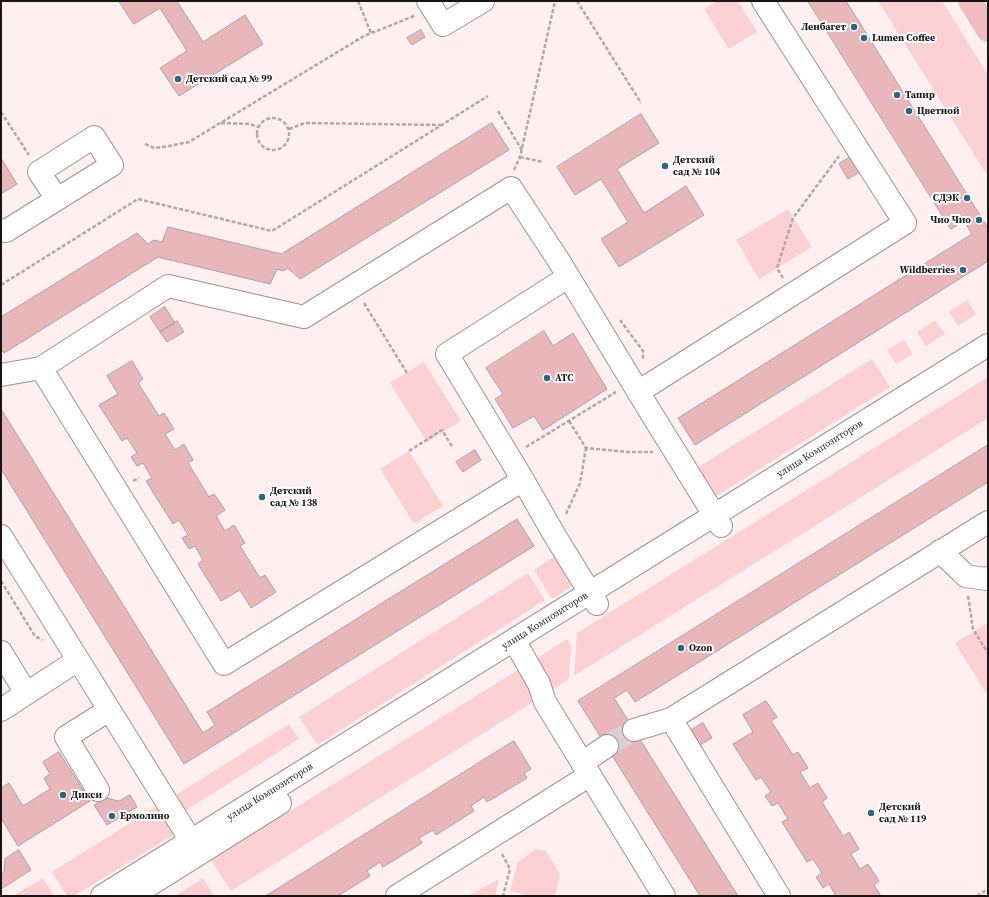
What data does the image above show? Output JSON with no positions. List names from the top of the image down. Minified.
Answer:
{"streets":{"street":["улица Композиторов"]},"places":["Ленбагет","Lumen Coffee","Детский сад № 99","Тапир","Цветной","Детский сад № 104","СДЭК","Чио Чио","Wildberries","АТС","Детский сад № 138","Ozon","Дикси","Детский сад № 119","Ермолино"]}
